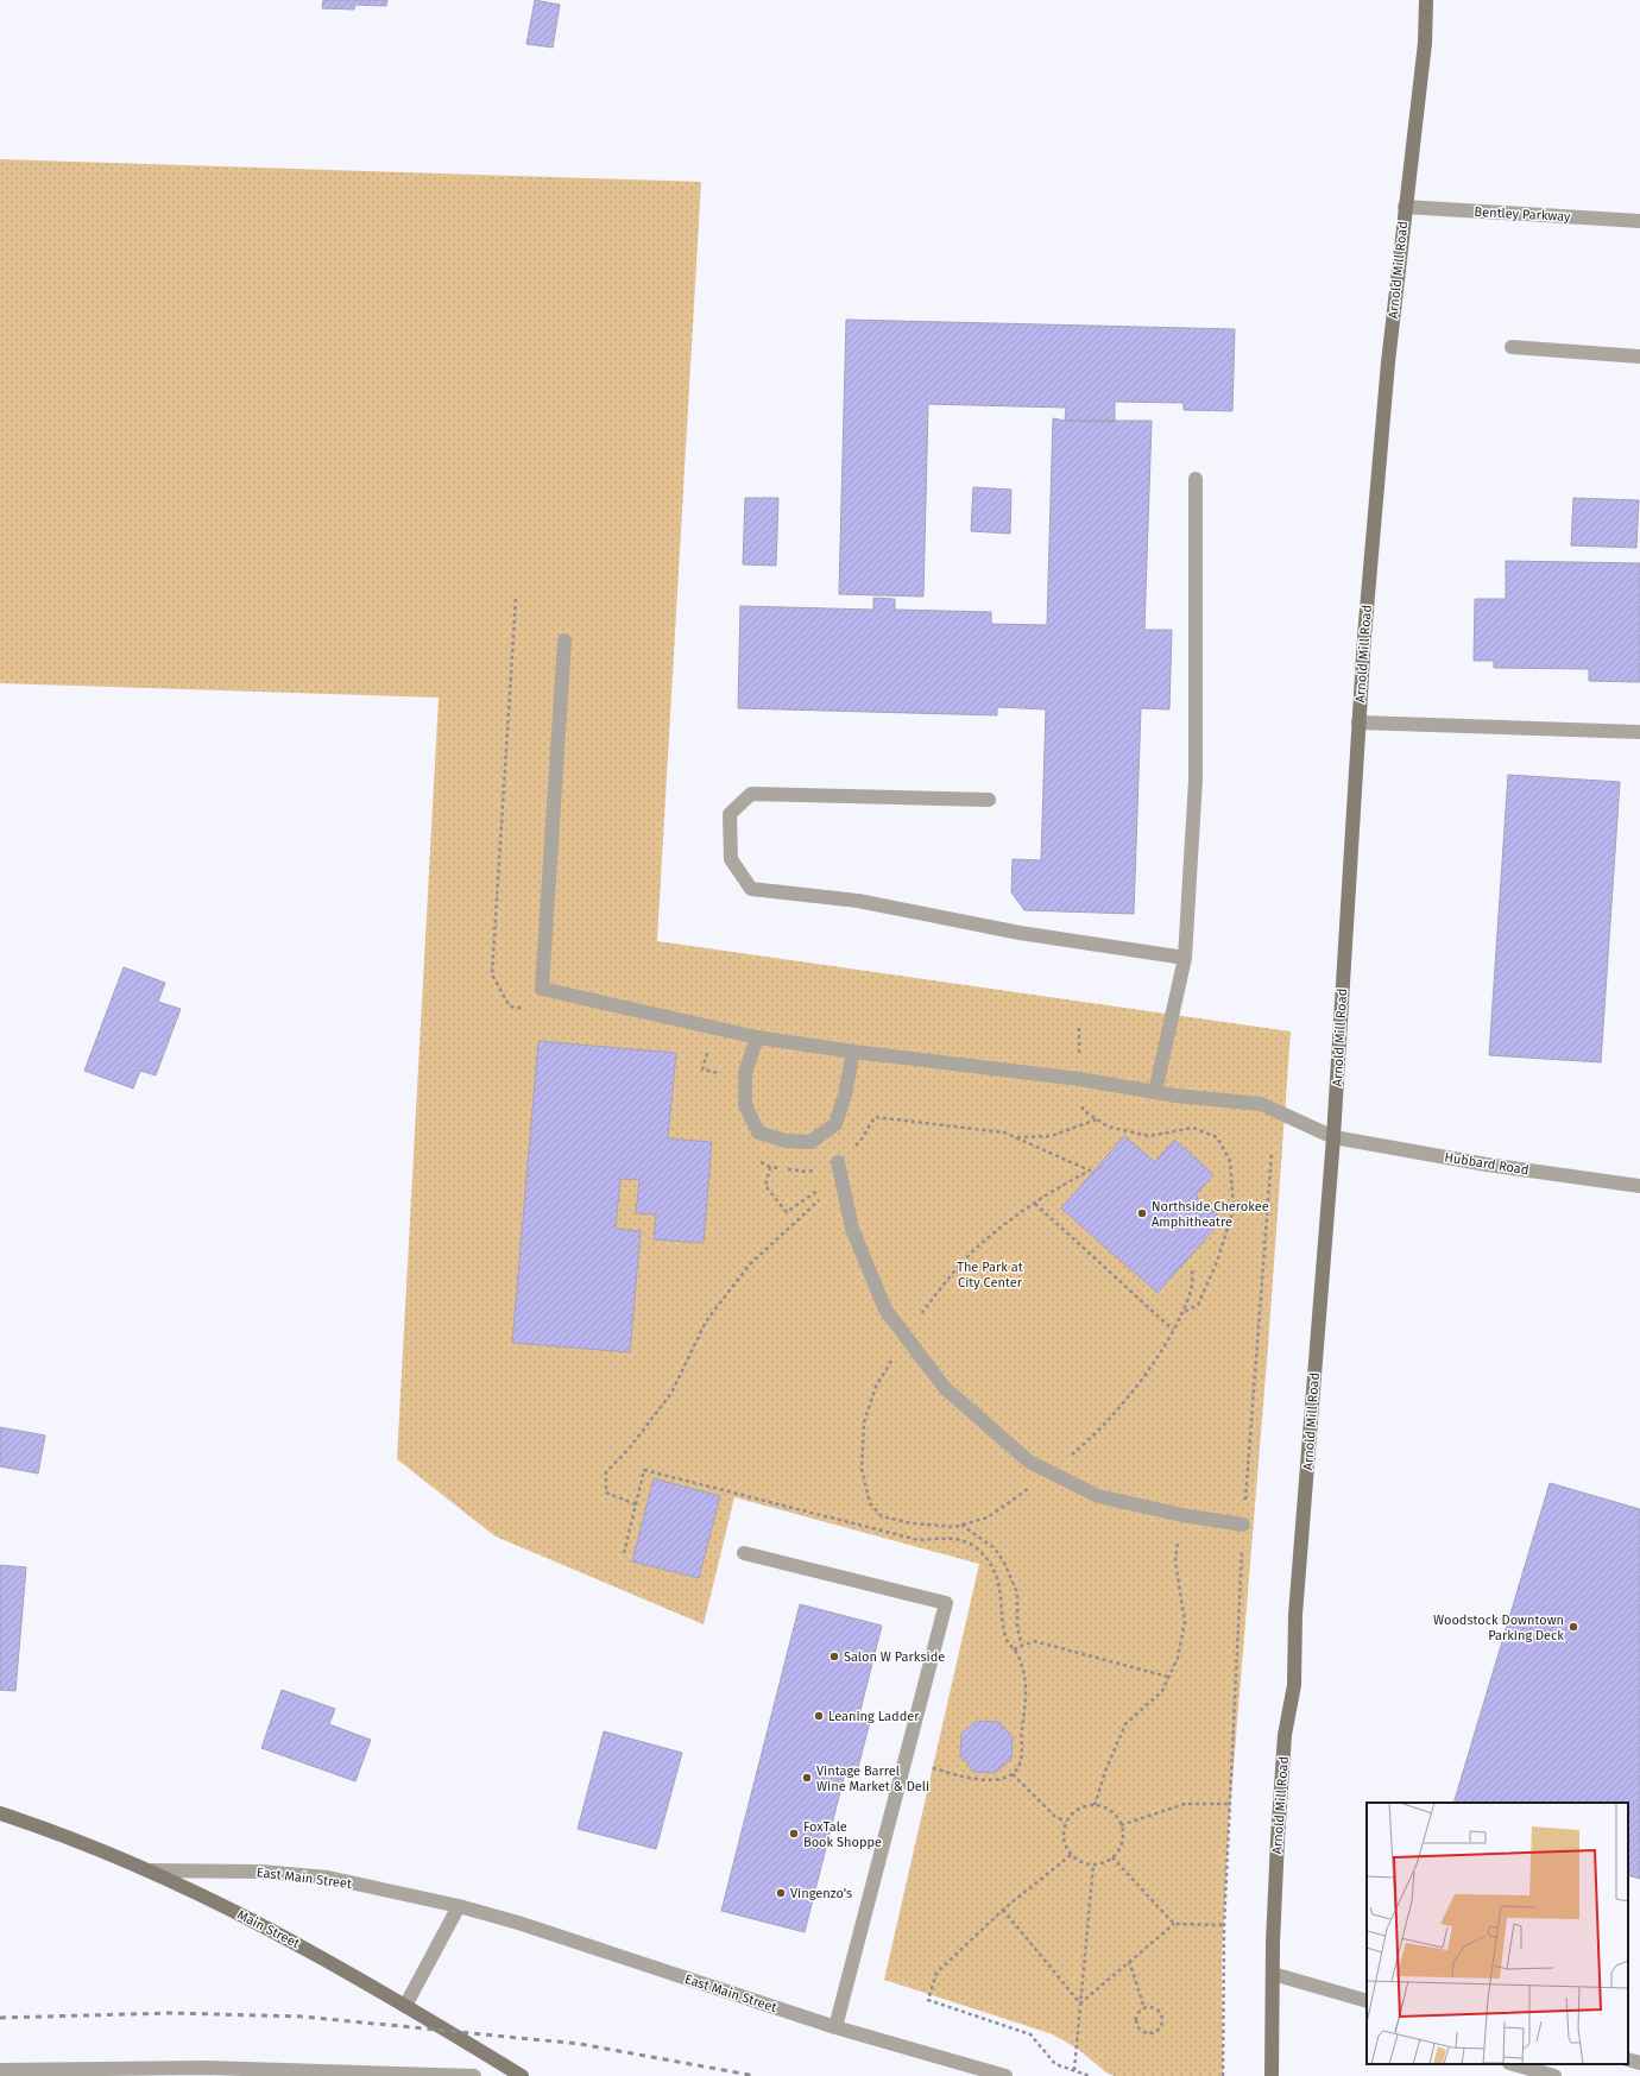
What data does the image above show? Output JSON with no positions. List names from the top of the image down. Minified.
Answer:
{"streets":{"main road":["Arnold Mill Road","Main Street"],"street":["Bentley Parkway","Hubbard Road","East Main Street"]},"crossings":[["Bentley Parkway","Arnold Mill Road"],["Arnold Mill Road","Hubbard Road"],["East Main Street","Main Street"]],"parks":["The Park at City Center"],"places":["Northside Cherokee Amphitheatre","Woodstock Downtown Parking Deck","Salon W Parkside","Leaning Ladder","Vintage Barrel Wine Market & Deli","FoxTale Book Shoppe","Vingenzo's"]}
